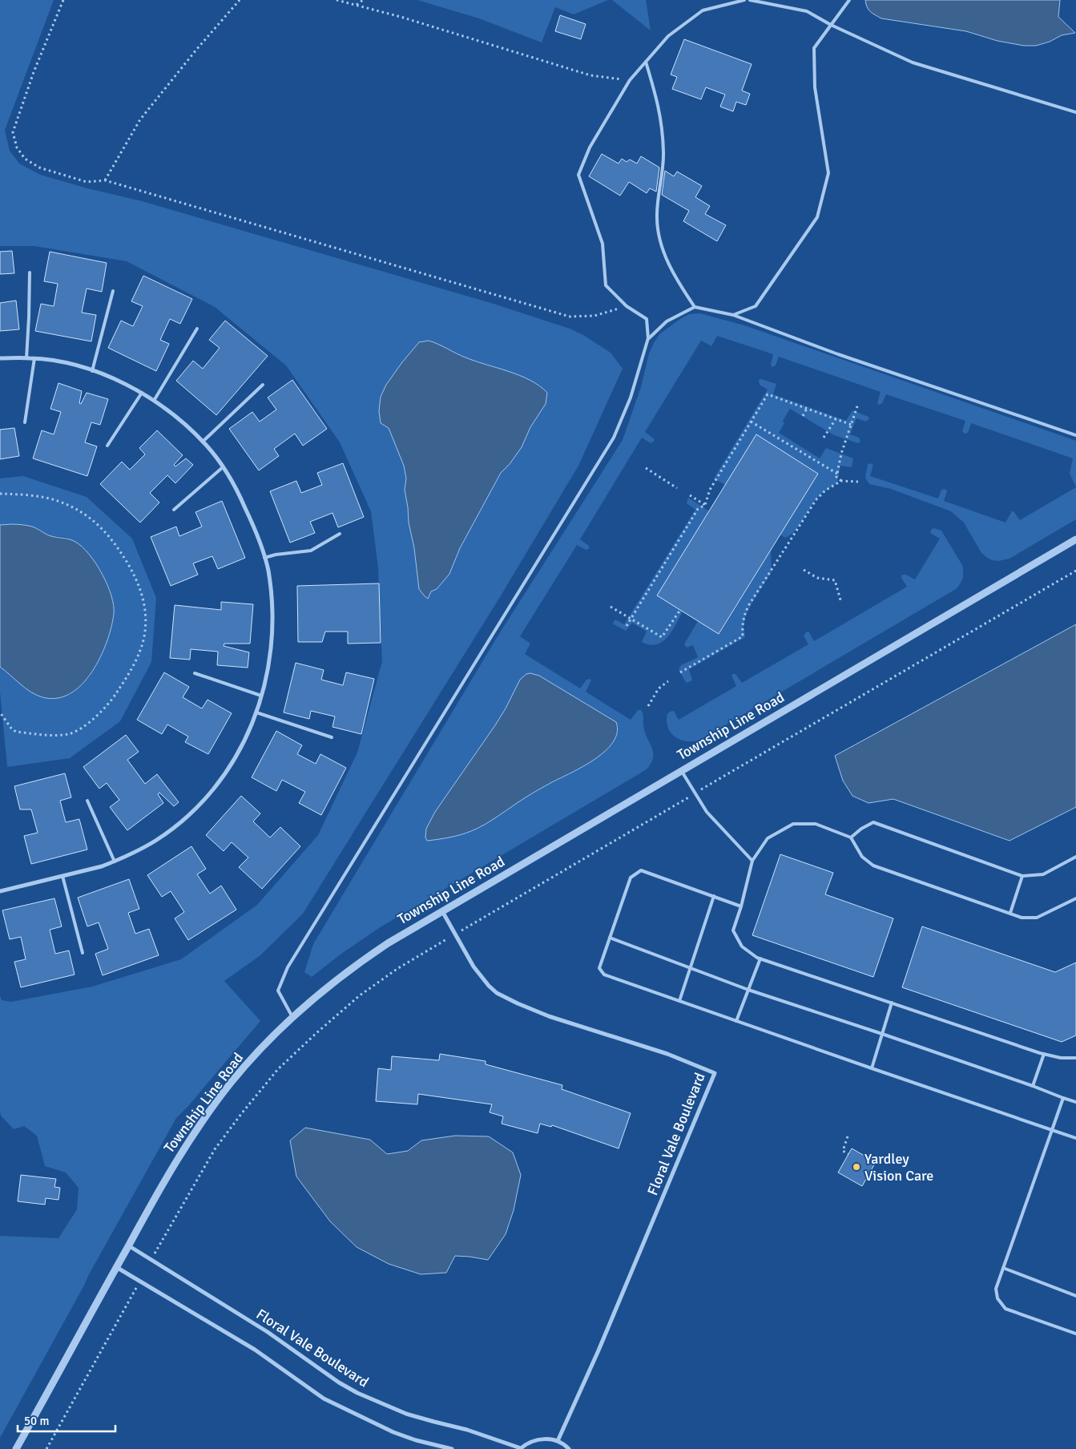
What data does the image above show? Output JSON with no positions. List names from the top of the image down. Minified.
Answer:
{"streets":{"street":["Township Line Road","Floral Vale Boulevard"]},"crossings":[["Township Line Road","Floral Vale Boulevard"]],"places":["Yardley Vision Care"],"scale_bar":"50 m"}
